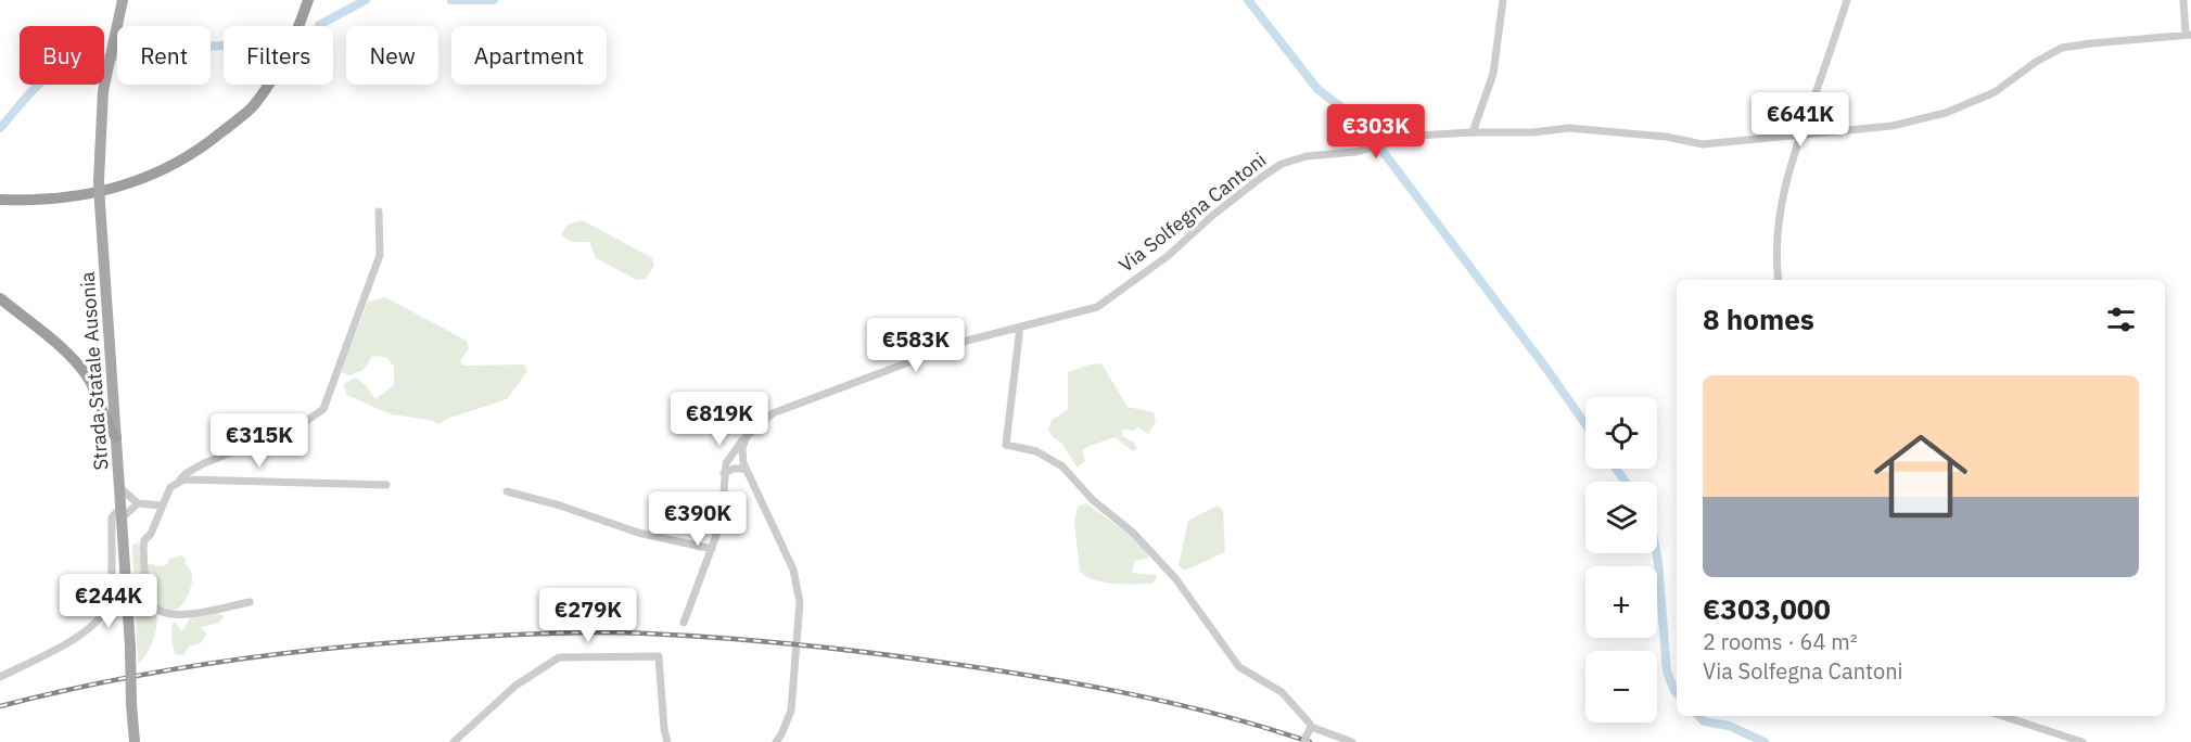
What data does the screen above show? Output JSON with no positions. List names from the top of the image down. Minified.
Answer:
{"streets":{"main road":["Strada Statale Ausonia"],"street":["Via Solfegna Cantoni"]},"page":{"chip":["Buy","Rent","Filters","New","Apartment"],"price":["€641K","€303K","€583K","€819K","€315K","€390K","€244K","€279K"],"heading":"8 homes","list":[{"name":"€303,000","note":"2 rooms · 64 m² · Via Solfegna Cantoni"}],"map_buttons":["+","−"]}}
